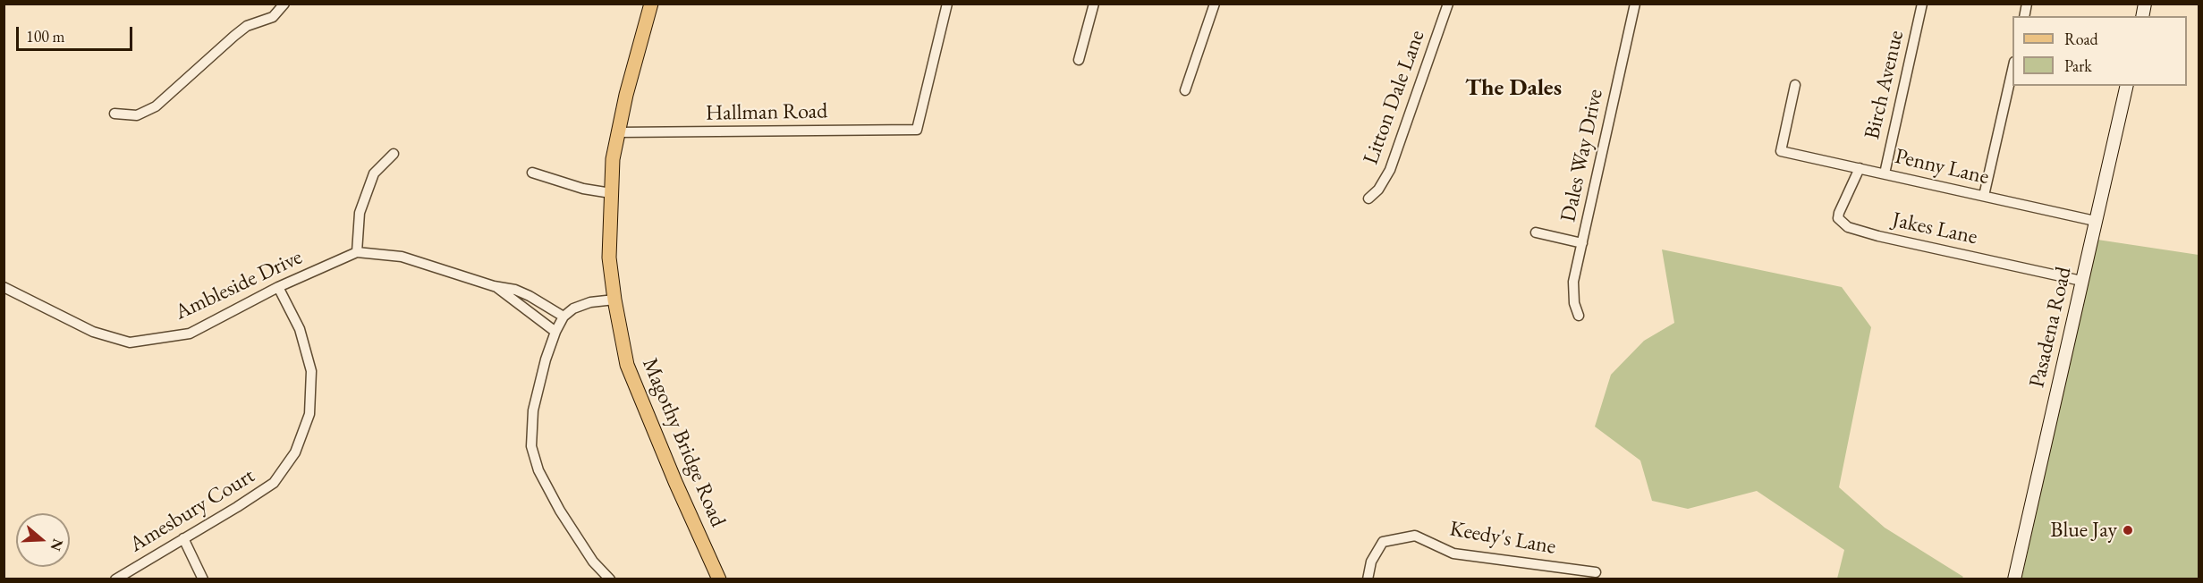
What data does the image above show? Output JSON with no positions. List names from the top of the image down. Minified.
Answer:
{"streets":{"main road":["Pasadena Road","Magothy Bridge Road"],"street":["Birch Avenue","Litton Dale Lane","Hallman Road","Dales Way Drive","Penny Lane","Jakes Lane","Ambleside Drive","Amesbury Court","Keedy's Lane"]},"crossings":[["Birch Avenue","Penny Lane"],["Hallman Road","Magothy Bridge Road"],["Penny Lane","Jakes Lane"],["Penny Lane","Pasadena Road"],["Jakes Lane","Pasadena Road"],["Ambleside Drive","Amesbury Court"]],"districts":["The Dales"],"places":["Blue Jay"],"legend":["Road","Park"],"scale_bar":"100 m","north":"right"}
